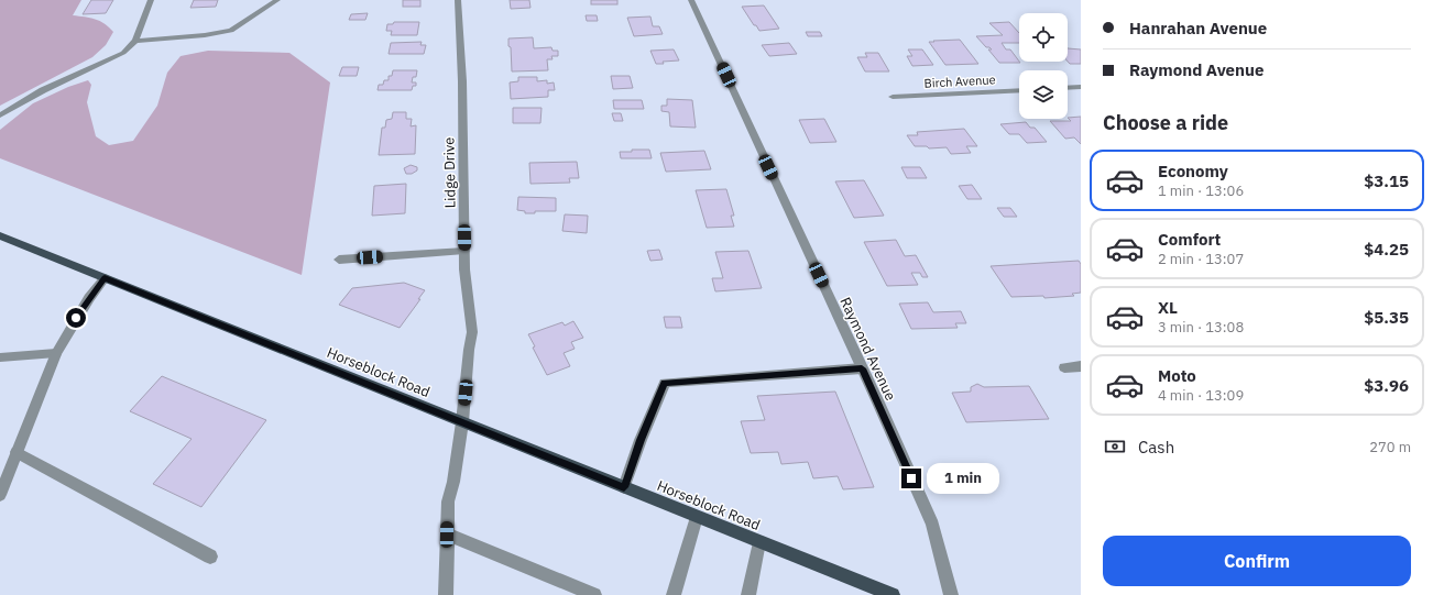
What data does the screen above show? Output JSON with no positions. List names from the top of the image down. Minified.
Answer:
{"streets":{"main road":["Horseblock Road"],"street":["Birch Avenue","Lidge Drive","Raymond Avenue"]},"crossings":[["Lidge Drive","Horseblock Road"]],"page":{"banner":["Hanrahan Avenue","Raymond Avenue"],"heading":"Choose a ride","list":[{"name":"Economy","note":"1 min · 13:06","value":"$3.15"},{"name":"Comfort","note":"2 min · 13:07","value":"$4.25"},{"name":"XL","note":"3 min · 13:08","value":"$5.35"},{"name":"Moto","note":"4 min · 13:09","value":"$3.96"}],"pay":["Cash","270 m"],"bubble":"1 min","buttons":"Confirm"}}
